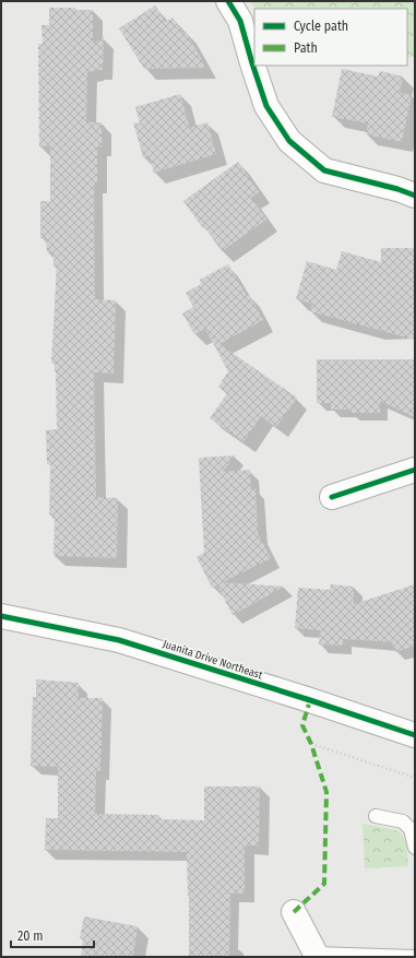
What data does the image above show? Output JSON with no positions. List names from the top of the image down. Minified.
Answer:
{"streets":{"street":["Juanita Drive Northeast"]},"legend":["Cycle path","Path"],"scale_bar":"20 m"}
